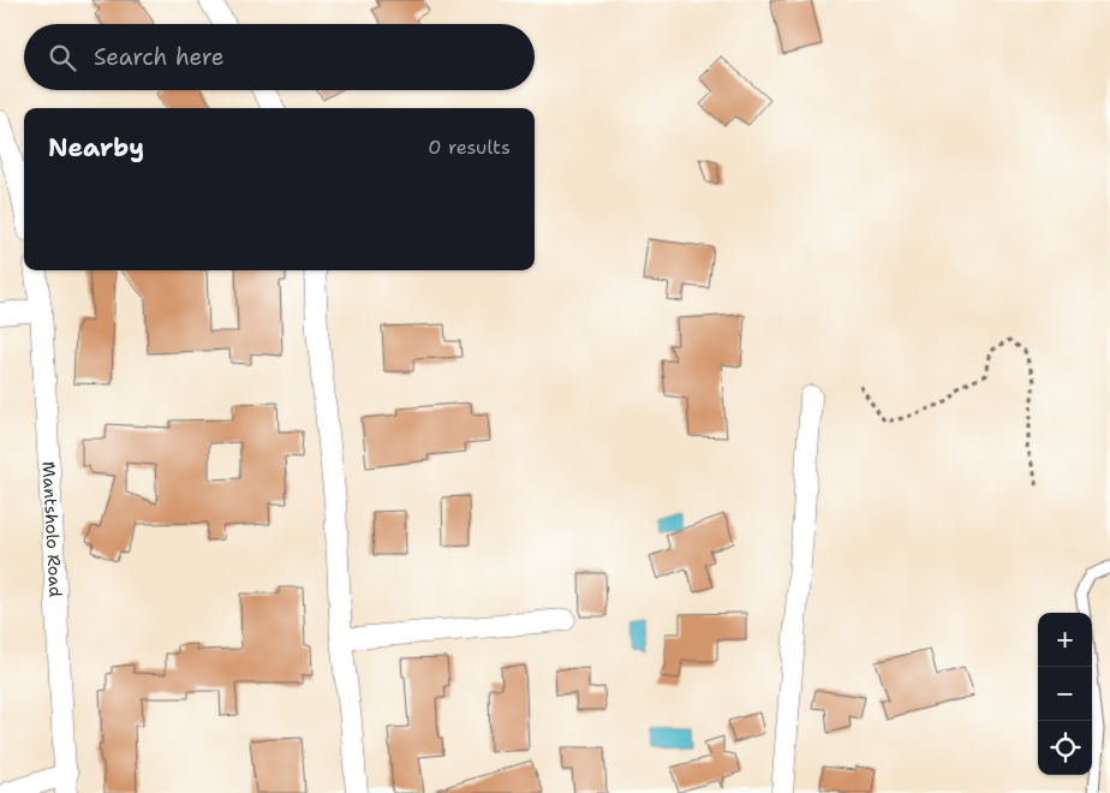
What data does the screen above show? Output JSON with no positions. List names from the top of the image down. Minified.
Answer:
{"streets":{"street":["Mantsholo Road"]},"page":{"search":"Search here","heading":["Nearby","0 results"],"map_buttons":["+","−"]}}
